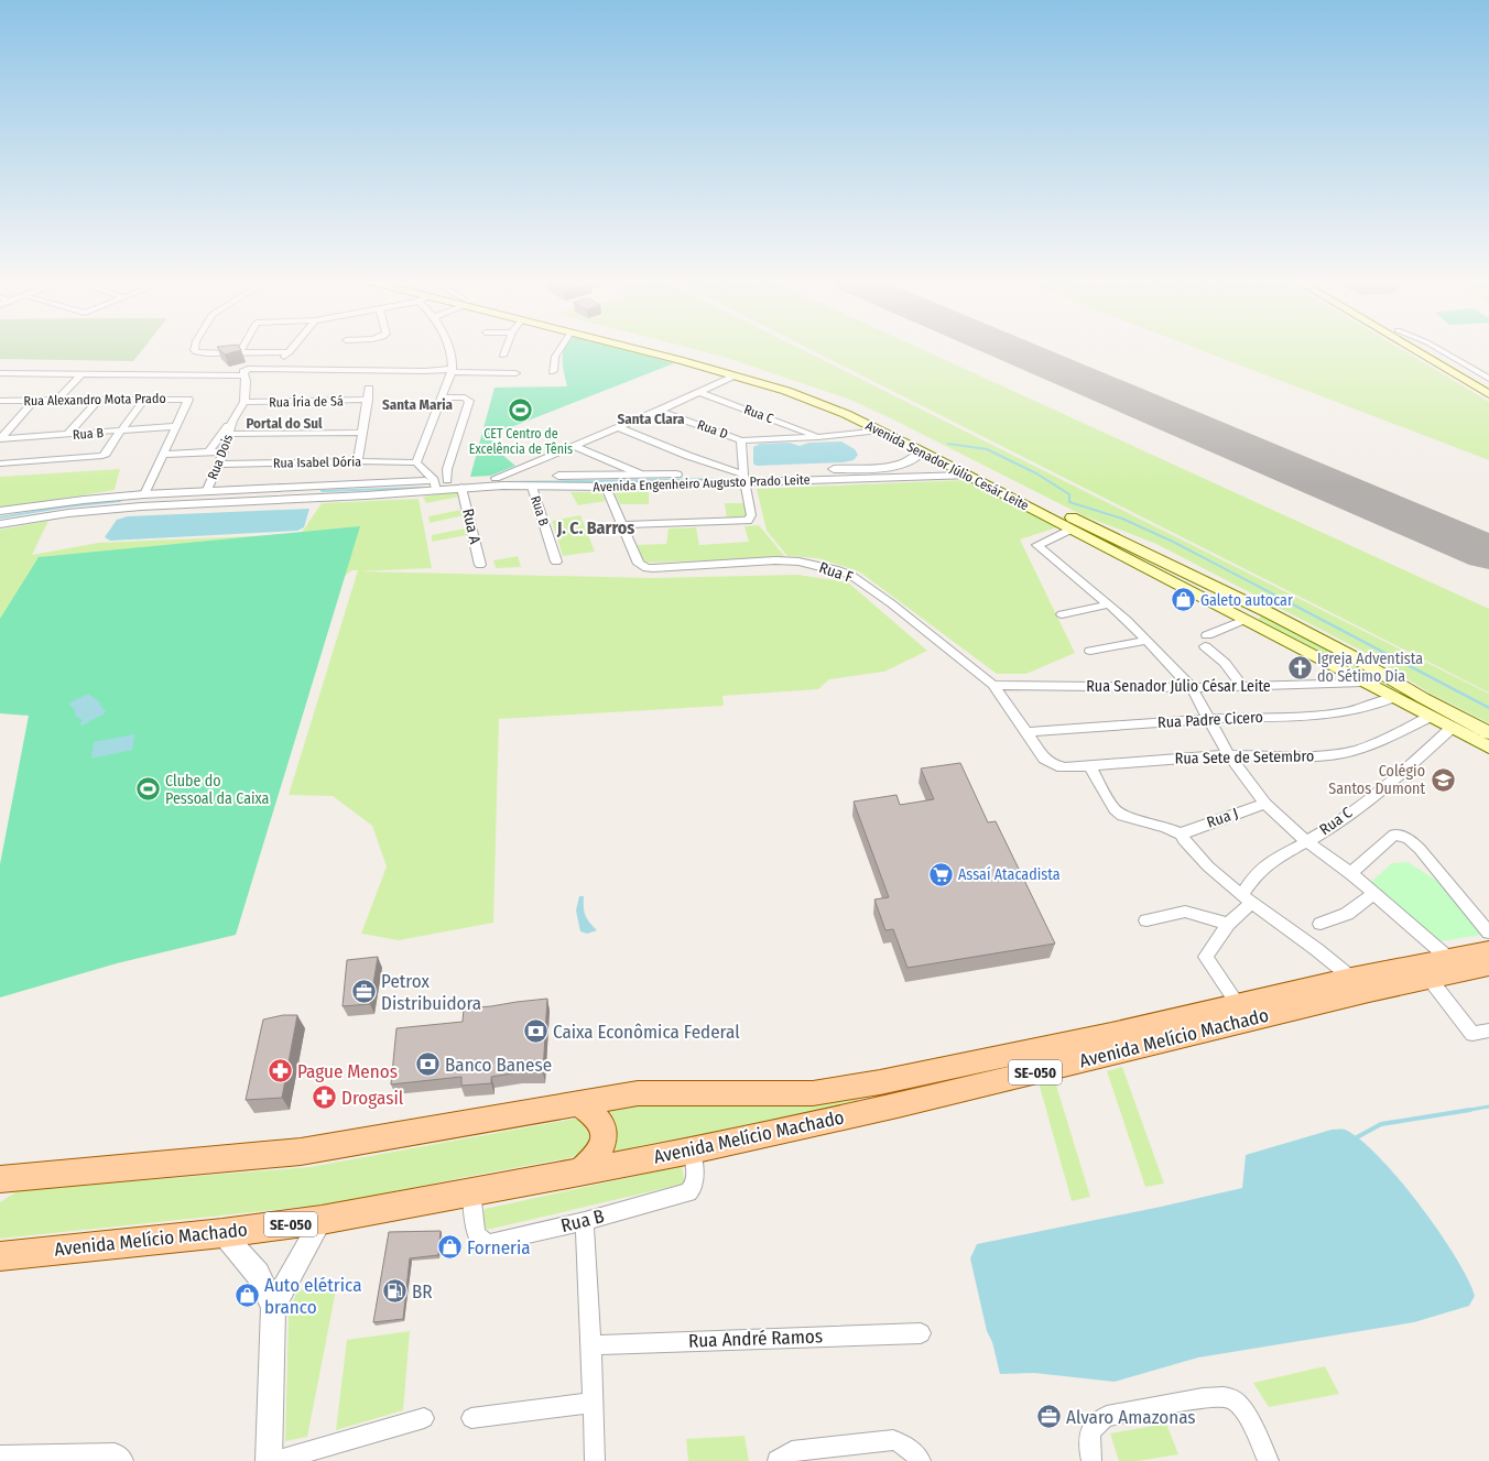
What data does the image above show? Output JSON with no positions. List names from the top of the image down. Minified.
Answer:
{"streets":{"main road":["Avenida Senador Júlio Cesár Leite","Avenida Melício Machado","SE-050"],"street":["Rua Alexandro Mota Prado","Rua Íria de Sá","Rua C","Rua D","Rua B","Rua Dois","Rua Isabel Dória","Avenida Engenheiro Augusto Prado Leite","Rua A","Rua F","Rua Senador Júlio César Leite","Rua Padre Cicero","Rua Sete de Setembro","Rua J","Rua André Ramos"]},"crossings":[["Rua Alexandro Mota Prado","Rua B"],["Rua Íria de Sá","Rua Dois"],["Rua C","Avenida Senador Júlio Cesár Leite"],["Rua C","Avenida Melício Machado"],["Rua B","Avenida Engenheiro Augusto Prado Leite"],["Rua B","Avenida Melício Machado"],["Rua Dois","Rua Isabel Dória"],["Avenida Senador Júlio Cesár Leite","Avenida Engenheiro Augusto Prado Leite"],["Avenida Senador Júlio Cesár Leite","Rua Senador Júlio César Leite"],["Avenida Senador Júlio Cesár Leite","Rua Padre Cicero"],["Avenida Senador Júlio Cesár Leite","Rua Sete de Setembro"],["Avenida Engenheiro Augusto Prado Leite","Rua A"],["Rua F","Rua Senador Júlio César Leite"],["Rua F","Rua Padre Cicero"],["Rua F","Rua Sete de Setembro"]],"districts":["Santa Maria","Santa Clara","Portal do Sul","J. C. Barros"],"places":{"sports":["CET Centro de Excelência de Tênis","Clube do Pessoal da Caixa"],"shop":["Galeto autocar","Forneria","Auto elétrica branco"],"church":["Igreja Adventista do Sétimo Dia"],"school or university":["Colégio Santos Dumont"],"supermarket":["Assaí Atacadista"],"office":["Petrox Distribuidora","Alvaro Amazonas"],"bank":["Caixa Econômica Federal","Banco Banese"],"pharmacy":["Pague Menos","Drogasil"],"fuel station":["BR"]}}
